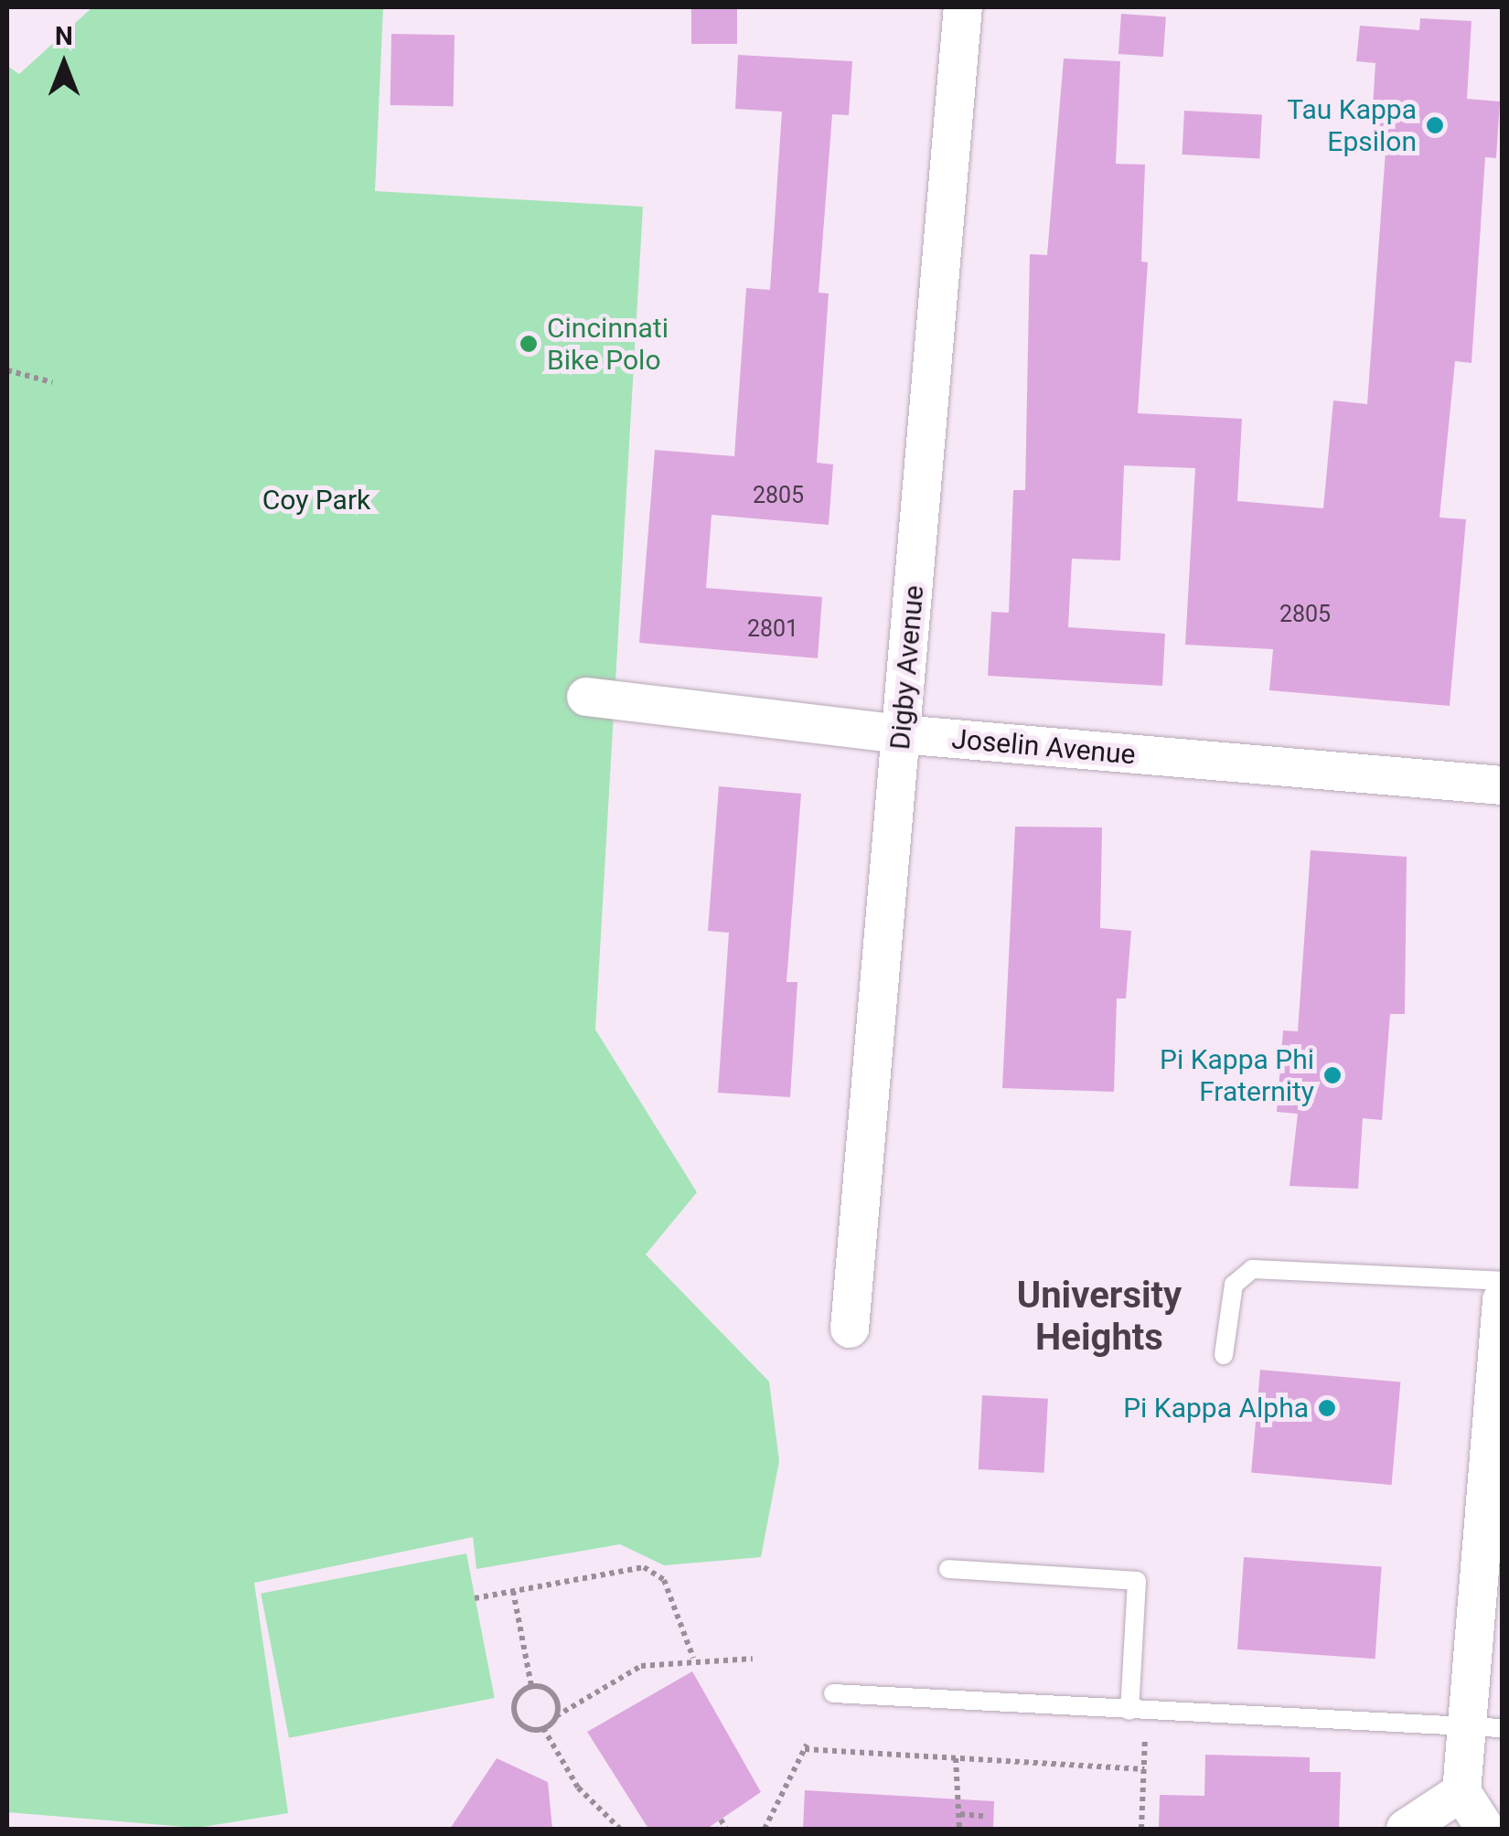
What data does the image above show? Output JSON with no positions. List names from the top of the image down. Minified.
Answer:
{"streets":{"street":["Digby Avenue","Joselin Avenue"]},"crossings":[["Digby Avenue","Joselin Avenue"]],"districts":["University Heights"],"parks":["Coy Park"],"places":["Tau Kappa Epsilon","Cincinnati Bike Polo","Pi Kappa Phi Fraternity","Pi Kappa Alpha"],"house_numbers":["2805","2805","2801"],"north":"top"}
